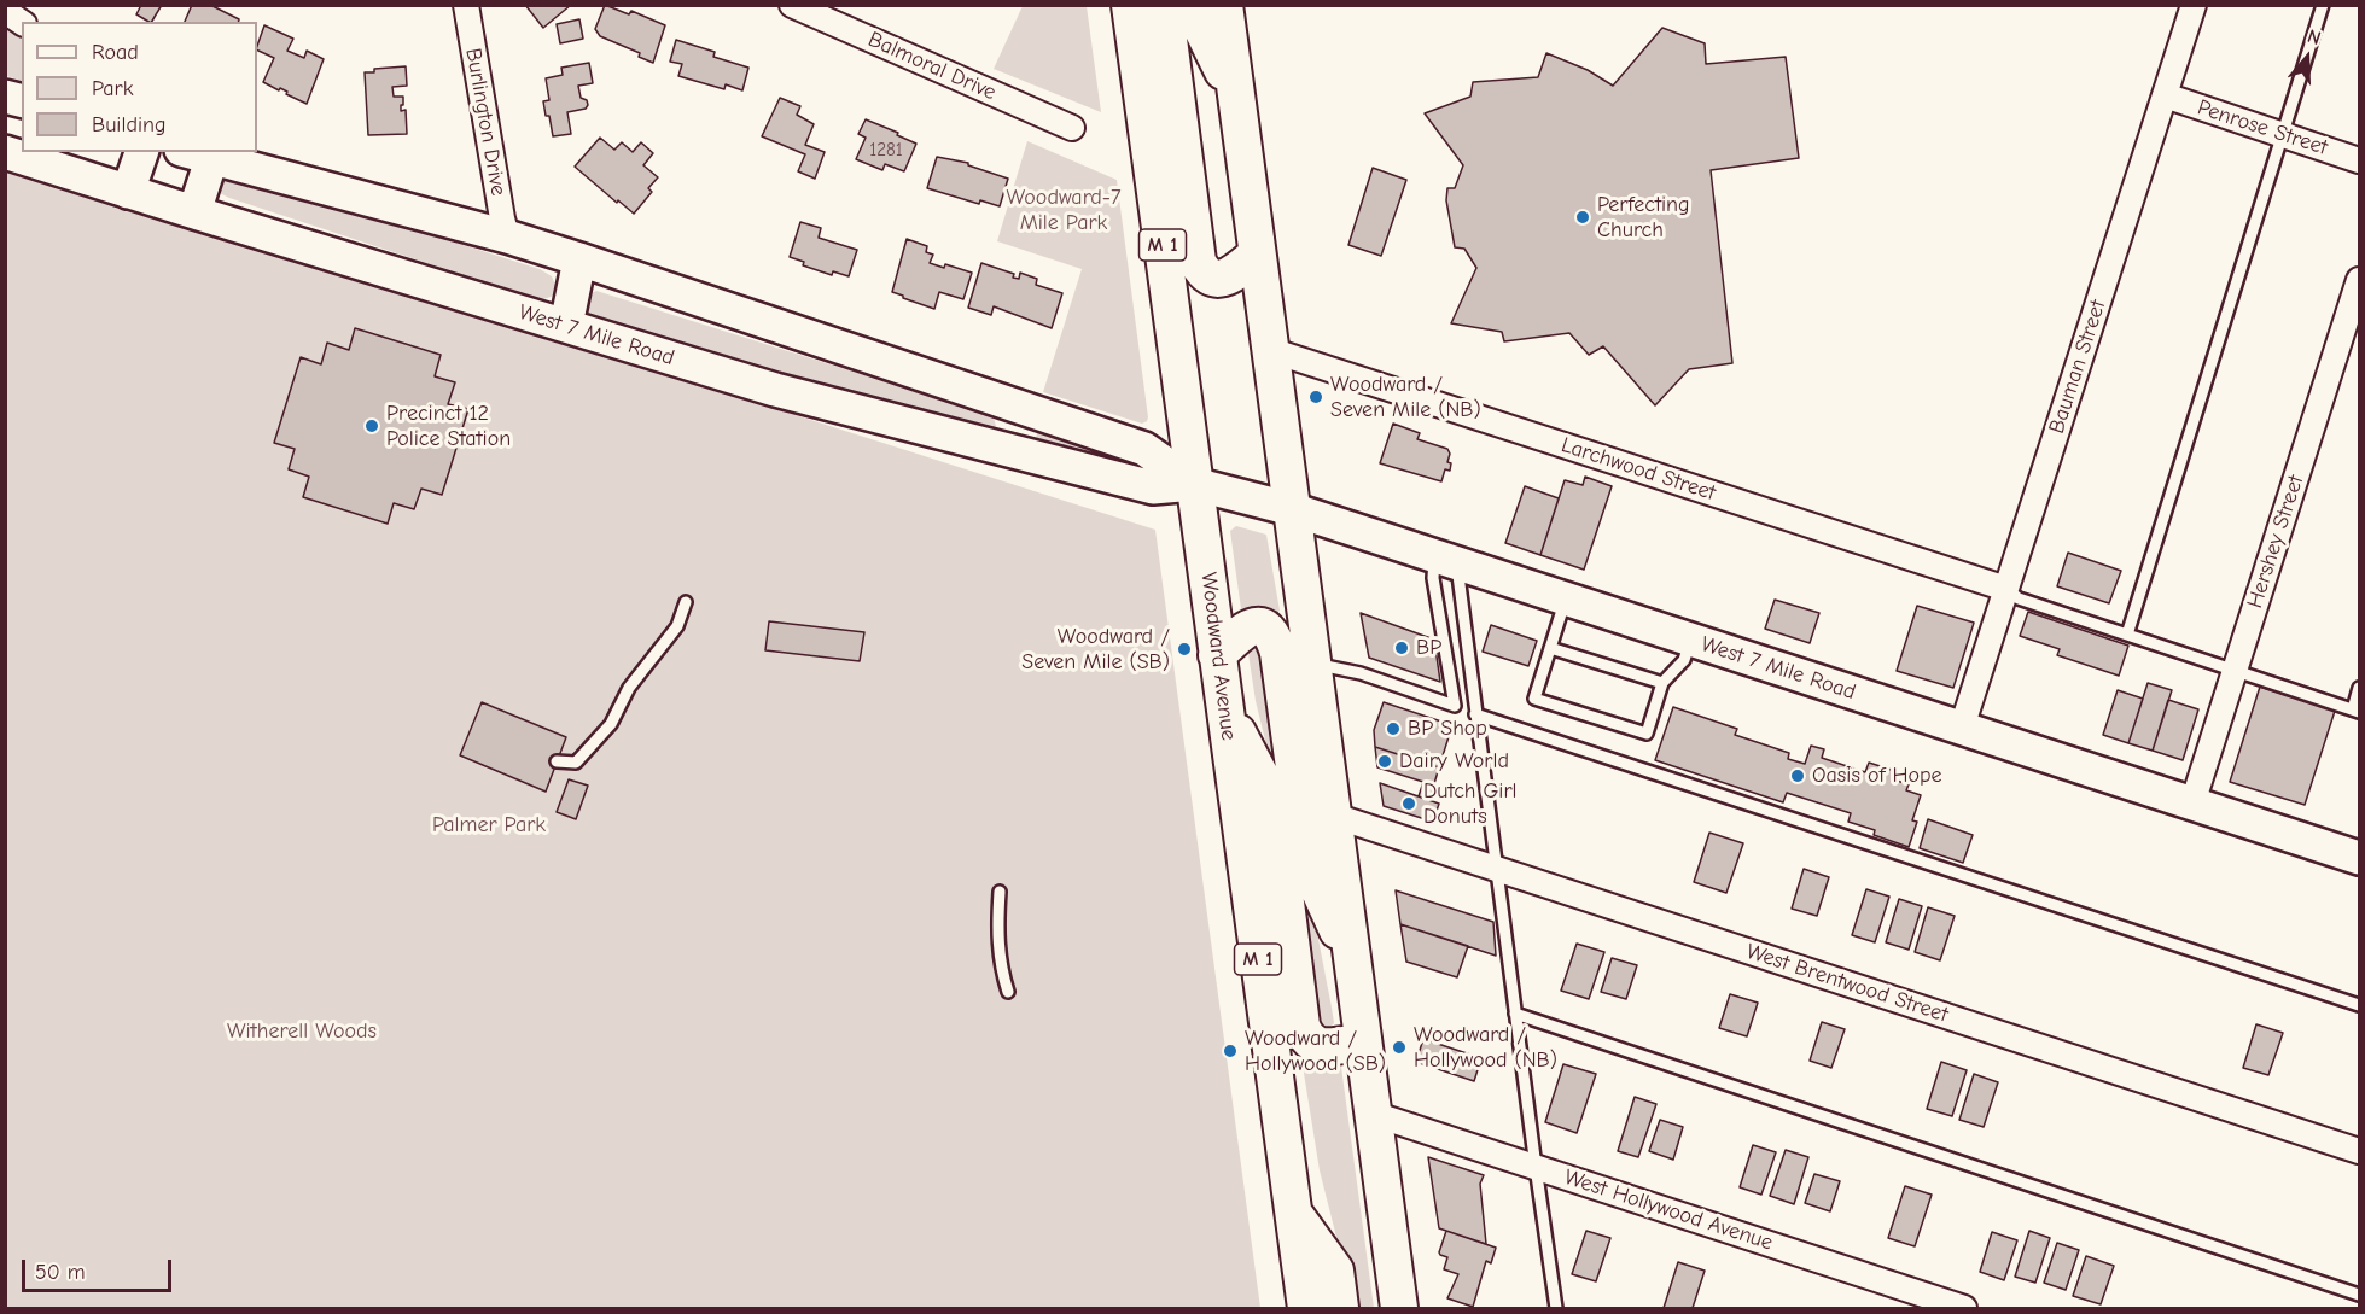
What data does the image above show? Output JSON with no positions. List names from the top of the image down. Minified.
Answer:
{"streets":{"main road":["M 1","West 7 Mile Road","Woodward Avenue"],"street":["Balmoral Drive","Burlington Drive","Penrose Street","Bauman Street","Larchwood Street","Hershey Street","West Brentwood Street","West Hollywood Avenue"]},"crossings":[["Burlington Drive","West 7 Mile Road"],["Penrose Street","Bauman Street"],["West 7 Mile Road","Bauman Street"],["West 7 Mile Road","Hershey Street"],["West 7 Mile Road","Woodward Avenue"],["Bauman Street","Larchwood Street"]],"parks":["Woodward-7 Mile Park","Palmer Park","Witherell Woods"],"places":["Perfecting Church","Woodward / Seven Mile (NB)","Precinct 12 Police Station","BP","Woodward / Seven Mile (SB)","BP Shop","Dairy World","Oasis of Hope","Dutch Girl Donuts","Woodward / Hollywood (NB)","Woodward / Hollywood (SB)"],"house_numbers":["1281"],"legend":["Road","Park","Building"],"scale_bar":"50 m","north":"top"}
